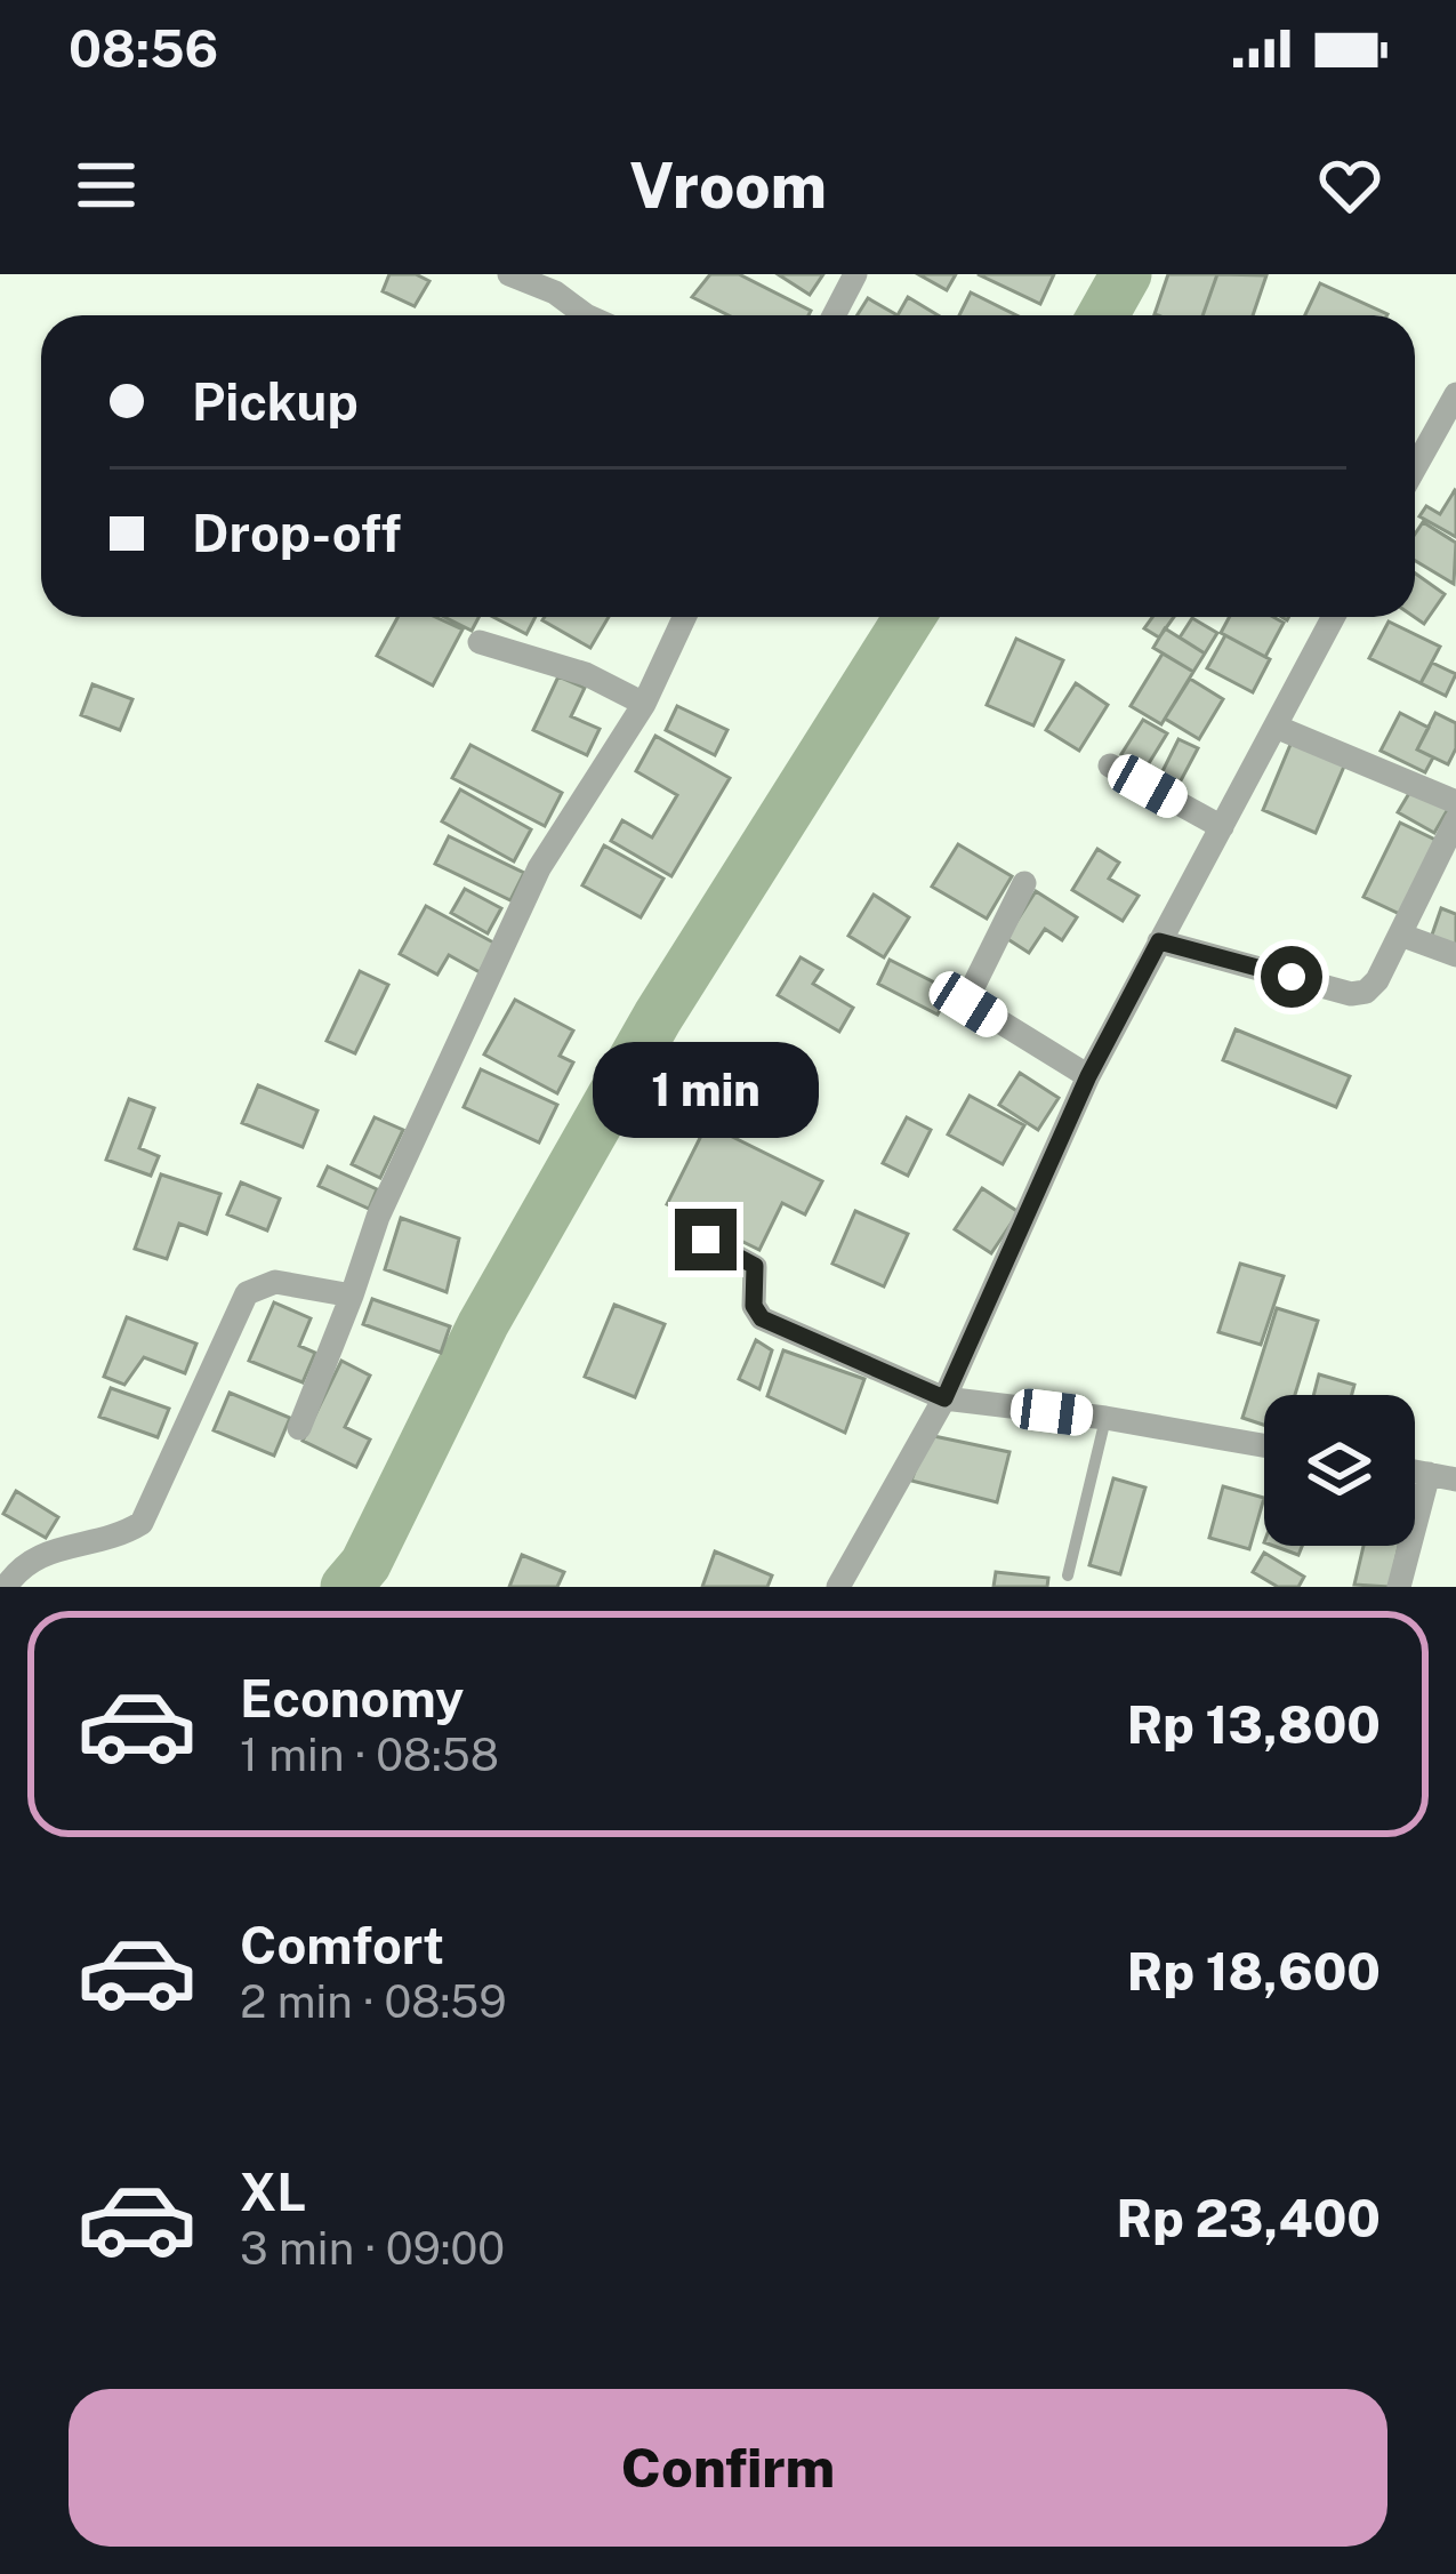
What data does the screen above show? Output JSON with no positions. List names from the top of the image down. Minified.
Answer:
{"page":{"status":"08:56","header":"Vroom","banner":["Pickup","Drop-off"],"bubble":"1 min","list":[{"name":"Economy","note":"1 min · 08:58","value":"Rp 13,800"},{"name":"Comfort","note":"2 min · 08:59","value":"Rp 18,600"},{"name":"XL","note":"3 min · 09:00","value":"Rp 23,400"}],"buttons":"Confirm"}}
